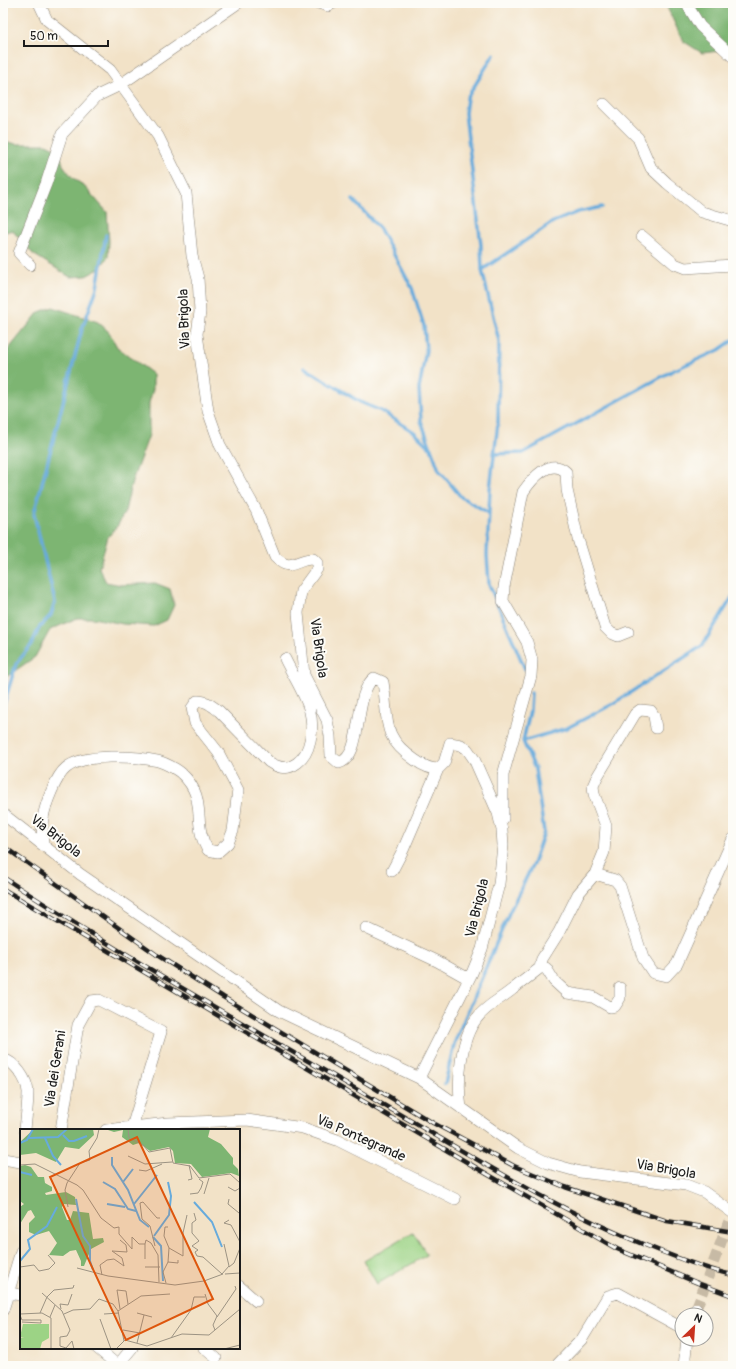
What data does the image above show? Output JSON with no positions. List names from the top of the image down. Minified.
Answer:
{"streets":{"street":["Via Brigola","Via dei Gerani","Via Pontegrande"]},"crossings":[["Via dei Gerani","Via Pontegrande"]],"scale_bar":"50 m","north":"top right"}
